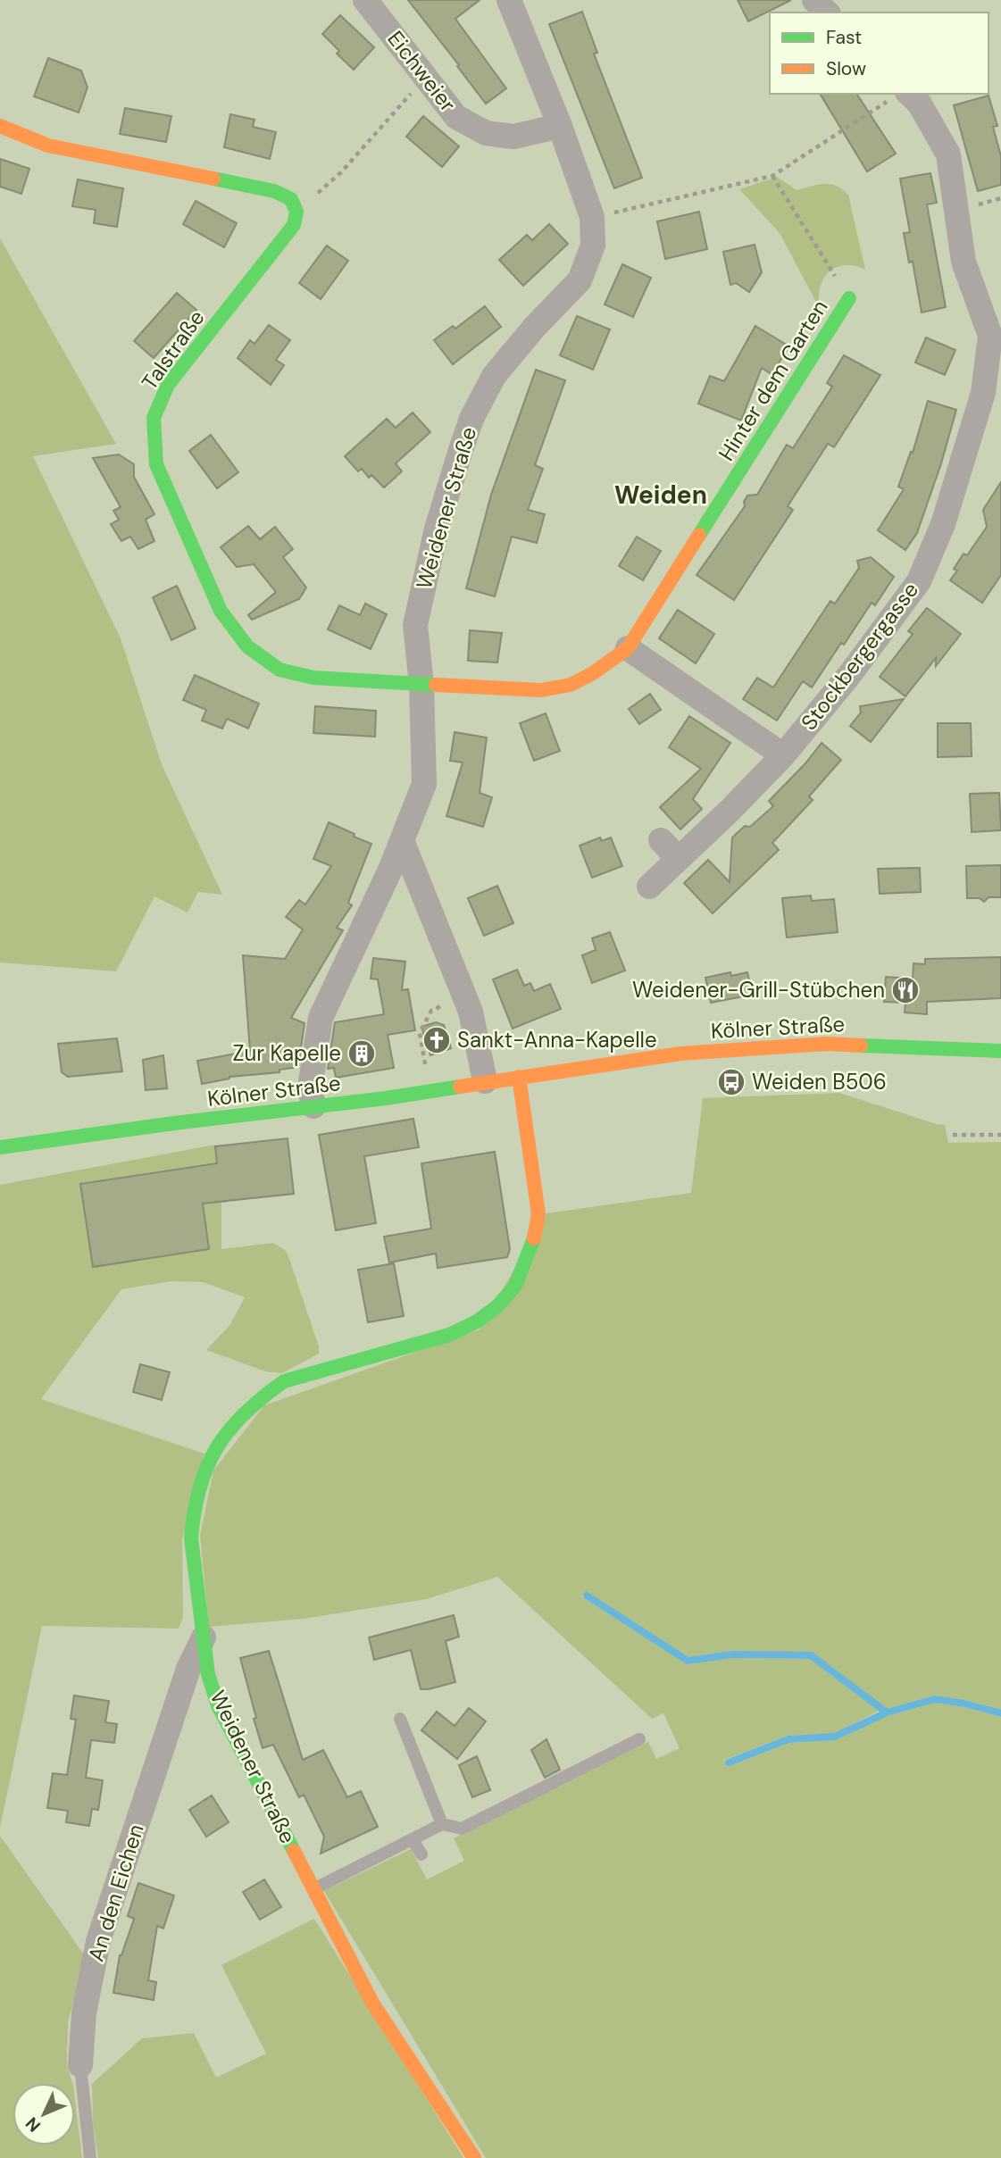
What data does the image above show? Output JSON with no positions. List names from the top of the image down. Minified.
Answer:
{"streets":{"street":["Eichweier","Talstraße","Hinter dem Garten","Weidener Straße","Stockbergergasse","Kölner Straße","An den Eichen"]},"crossings":[["Eichweier","Weidener Straße"],["Talstraße","Hinter dem Garten"],["Talstraße","Weidener Straße"],["Hinter dem Garten","Weidener Straße"],["Weidener Straße","Kölner Straße"],["Weidener Straße","An den Eichen"]],"districts":["Weiden"],"places":{"restaurant":["Weidener-Grill-Stübchen"],"church":["Sankt-Anna-Kapelle"],"building":["Zur Kapelle"],"bus stop":["Weiden B506"]},"legend":["Fast","Slow"],"north":"bottom left"}
